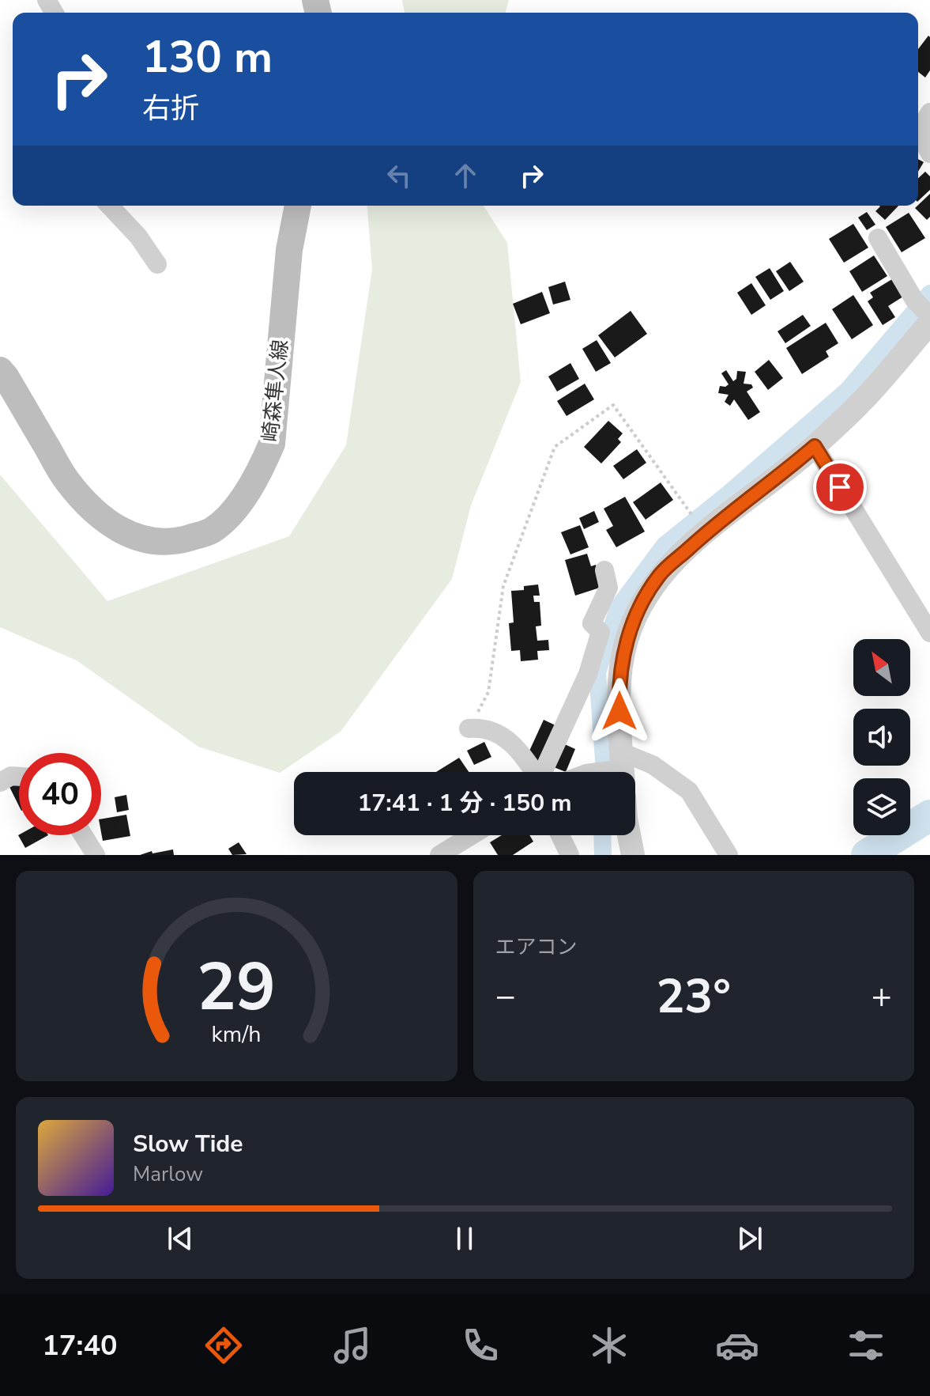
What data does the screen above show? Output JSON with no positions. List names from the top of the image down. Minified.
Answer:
{"streets":{"main road":["崎森隼人線"]},"north":"top left","page":{"turn":["130 m","右折"],"limit":"40","trip":"17:41 · 1 分 · 150 m","tile":"エアコン","heat":["−","23°","+"],"song":["Slow Tide","Marlow"],"tabs":"17:40","gauge":["29","km/h"]}}
